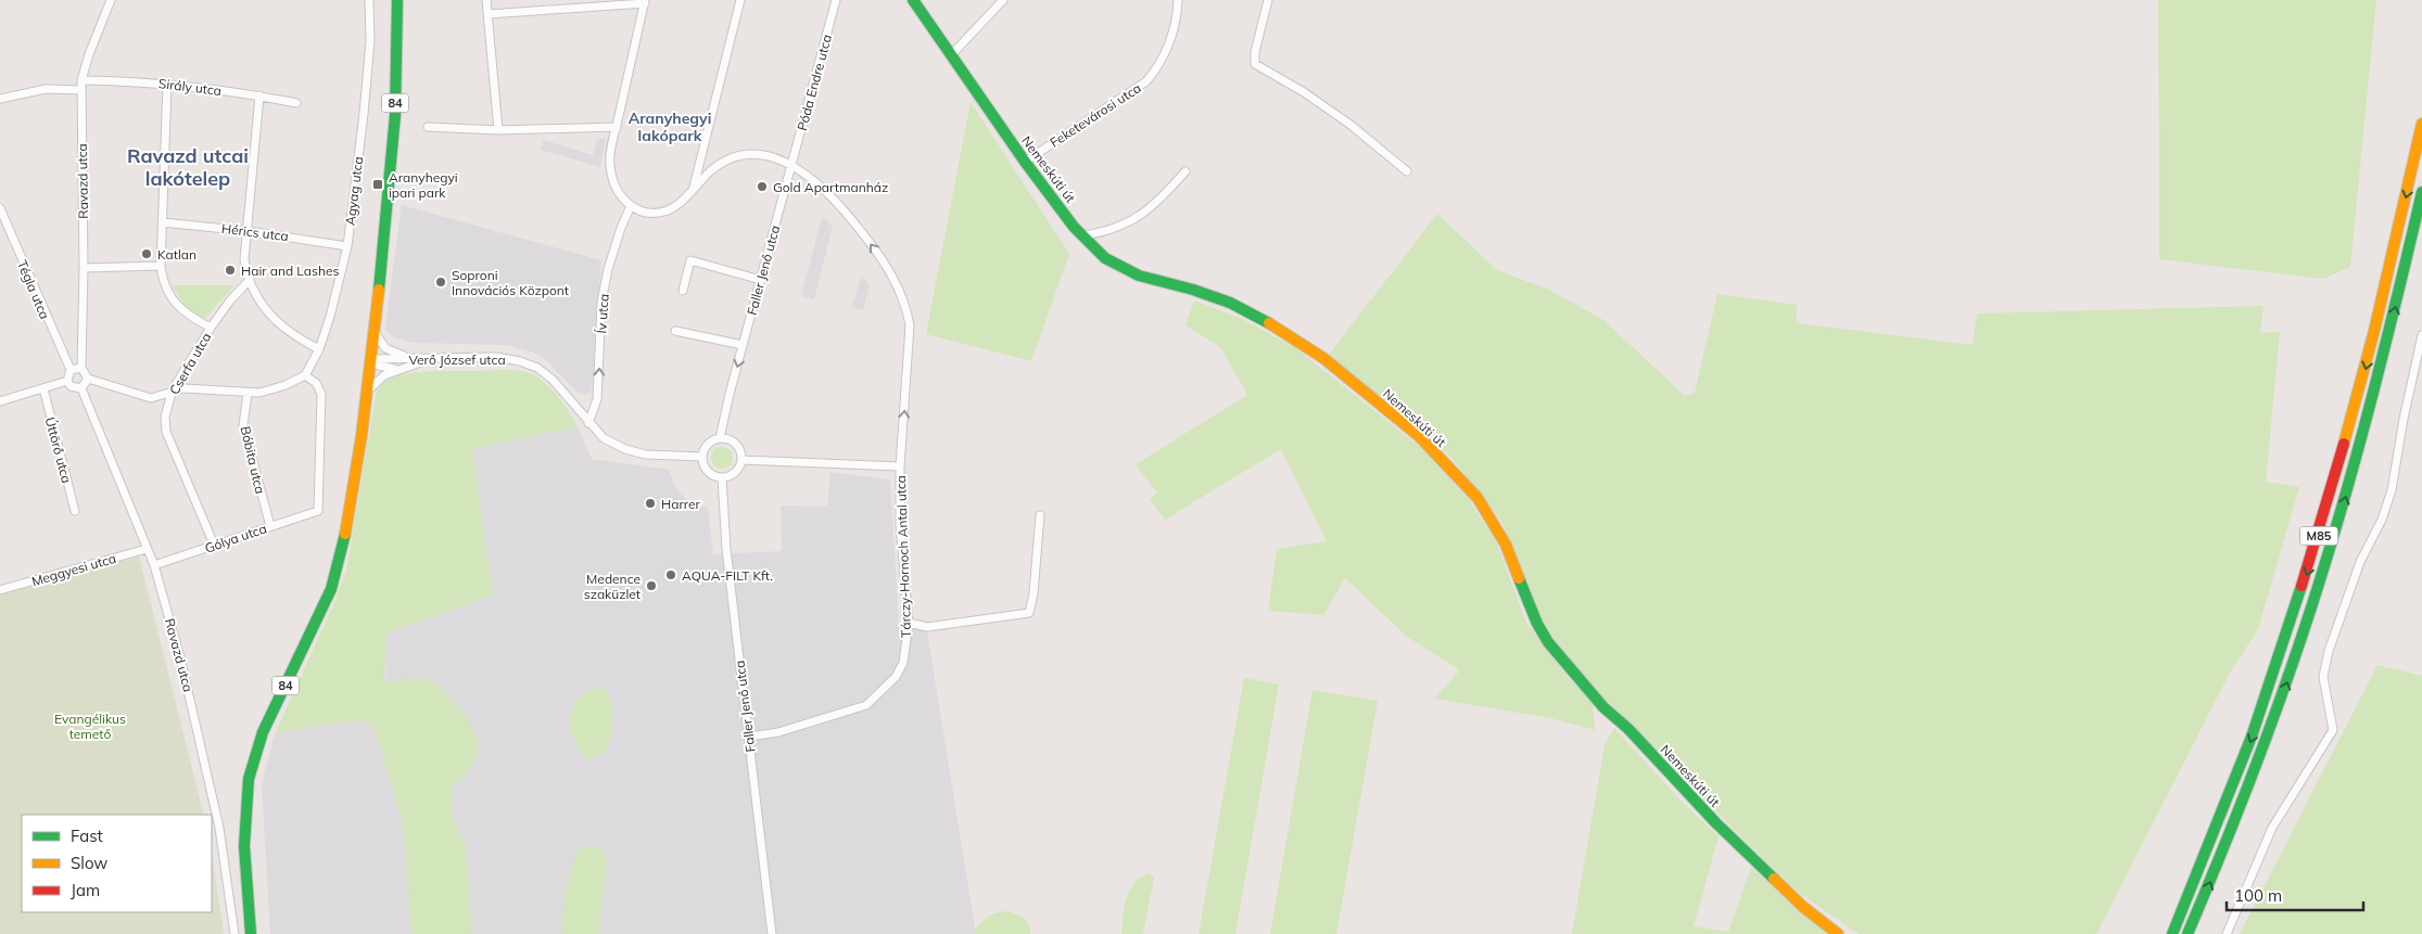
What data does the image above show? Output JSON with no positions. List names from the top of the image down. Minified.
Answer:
{"streets":{"main road":["84","Nemeskúti út","M85"],"street":["Póda Endre utca","Sirály utca","Feketevárosi utca","Ravazd utca","Agyag utca","Hérics utca","Faller Jenő utca","Tégla utca","Ív utca","Verő József utca","Cserfa utca","Úttörő utca","Bóbita utca","Gólya utca","Tárczy-Hornoch Antal utca","Meggyesi utca"]},"crossings":[["Póda Endre utca","Faller Jenő utca"],["Póda Endre utca","Tárczy-Hornoch Antal utca"],["Sirály utca","Ravazd utca"],["84","Verő József utca"],["Feketevárosi utca","Nemeskúti út"],["Ravazd utca","Tégla utca"],["Ravazd utca","Gólya utca"],["Ravazd utca","Meggyesi utca"],["Agyag utca","Hérics utca"],["Agyag utca","Gólya utca"],["Faller Jenő utca","Verő József utca"],["Faller Jenő utca","Tárczy-Hornoch Antal utca"],["Ív utca","Verő József utca"],["Ív utca","Tárczy-Hornoch Antal utca"],["Verő József utca","Tárczy-Hornoch Antal utca"],["Cserfa utca","Gólya utca"],["Bóbita utca","Gólya utca"]],"one_way":["Ív utca"],"districts":["Aranyhegyi lakópark","Ravazd utcai lakótelep"],"parks":["Evangélikus temető"],"places":{"transit":["Aranyhegyi ipari park"],"other":["Gold Apartmanház","Katlan","Hair and Lashes","Soproni Innovációs Központ","Harrer","AQUA-FILT Kft.","Medence szaküzlet"]},"legend":["Fast","Slow","Jam"],"scale_bar":"100 m"}
